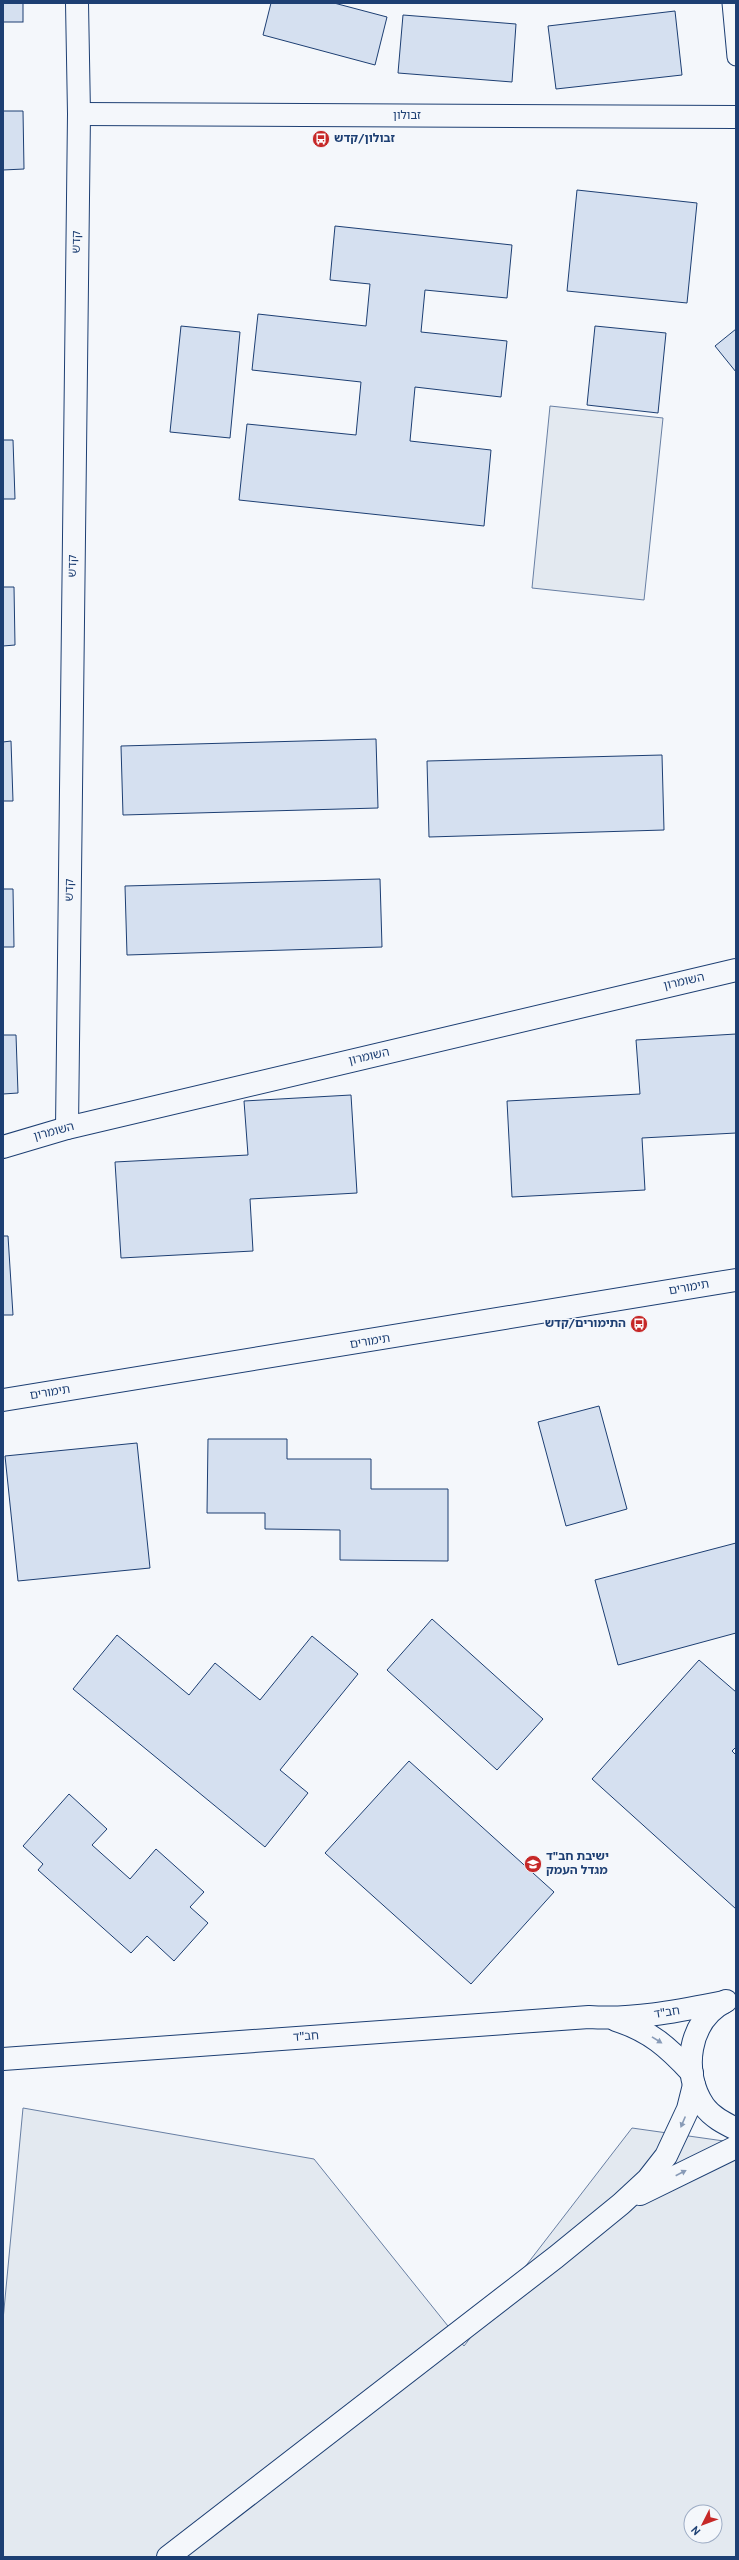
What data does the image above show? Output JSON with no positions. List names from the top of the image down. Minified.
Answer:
{"streets":{"street":["זבולון","קדש","השומרון","תימורים","חב\"ד"]},"crossings":[["זבולון","קדש"],["קדש","השומרון"]],"places":{"bus stop":["זבולון/קדש","התימורים/קדש"],"school or university":["ישיבת חב\"ד מגדל העמק"]},"north":"bottom left"}
